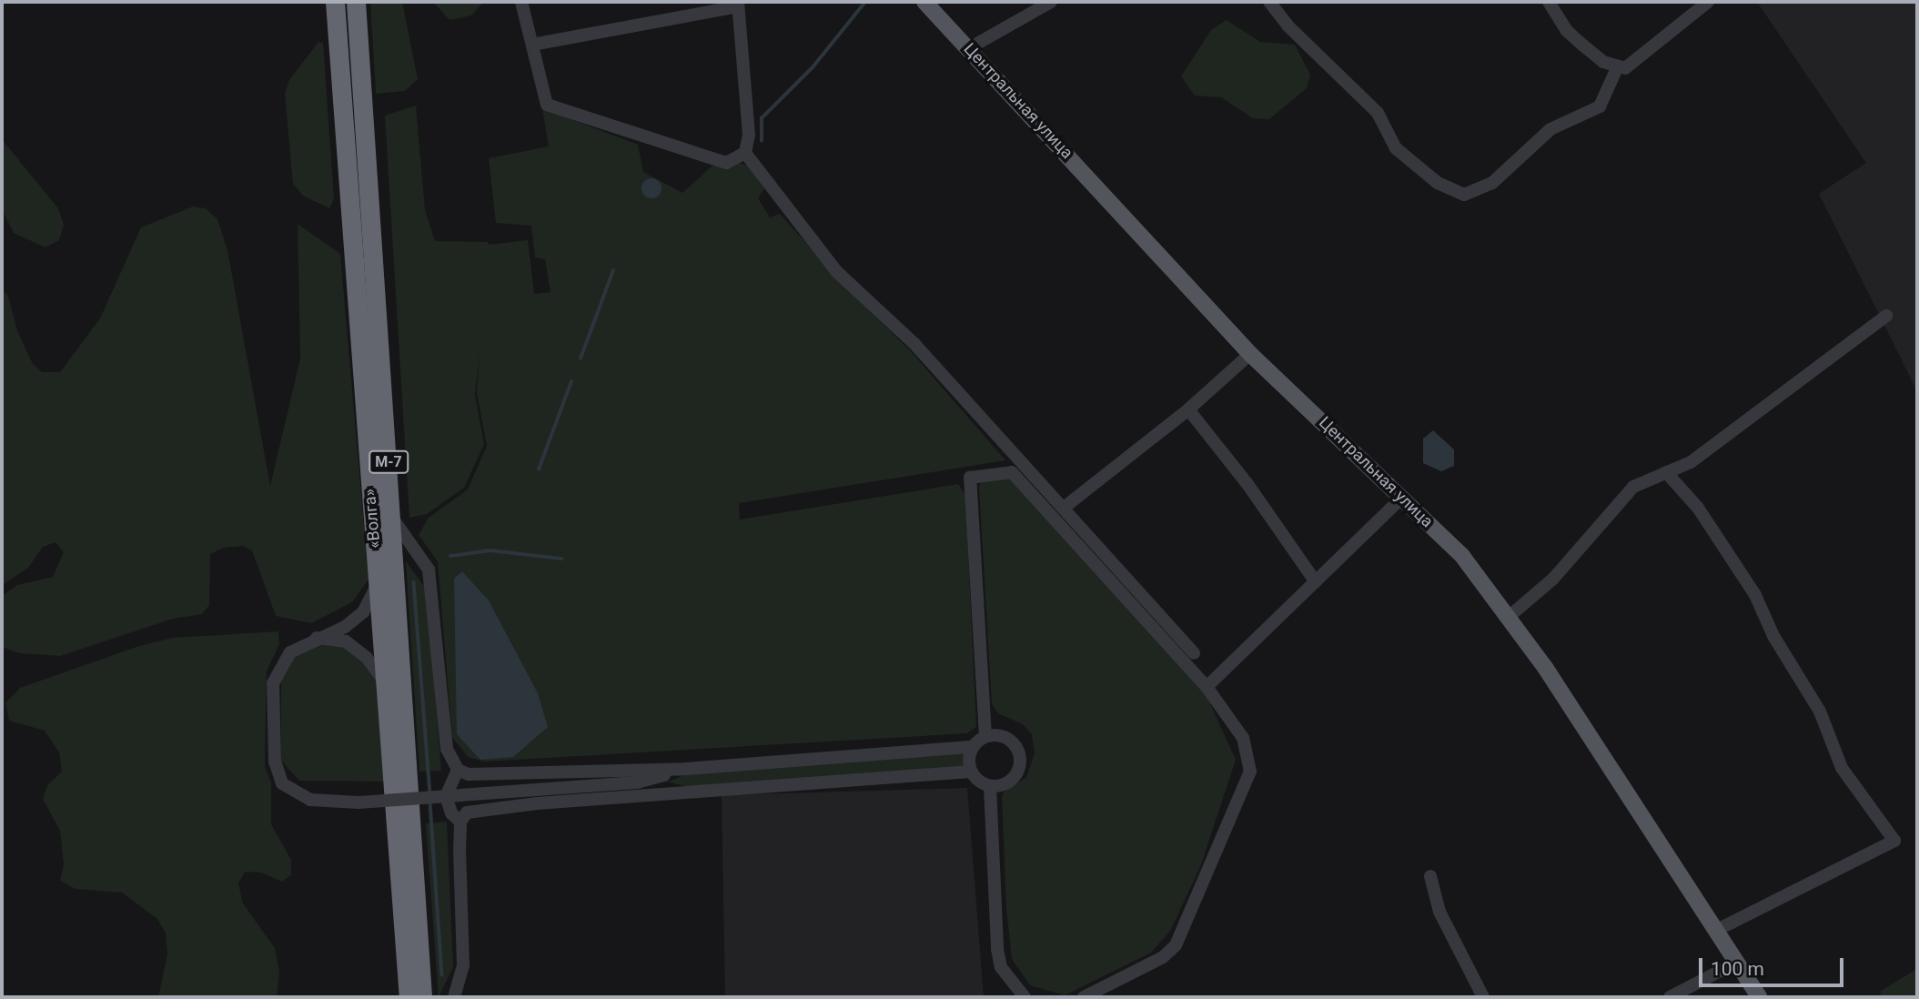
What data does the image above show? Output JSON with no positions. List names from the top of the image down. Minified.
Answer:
{"streets":{"highway":["М-7","«Волга»"],"main road":["Центральная улица"]},"scale_bar":"100 m"}
